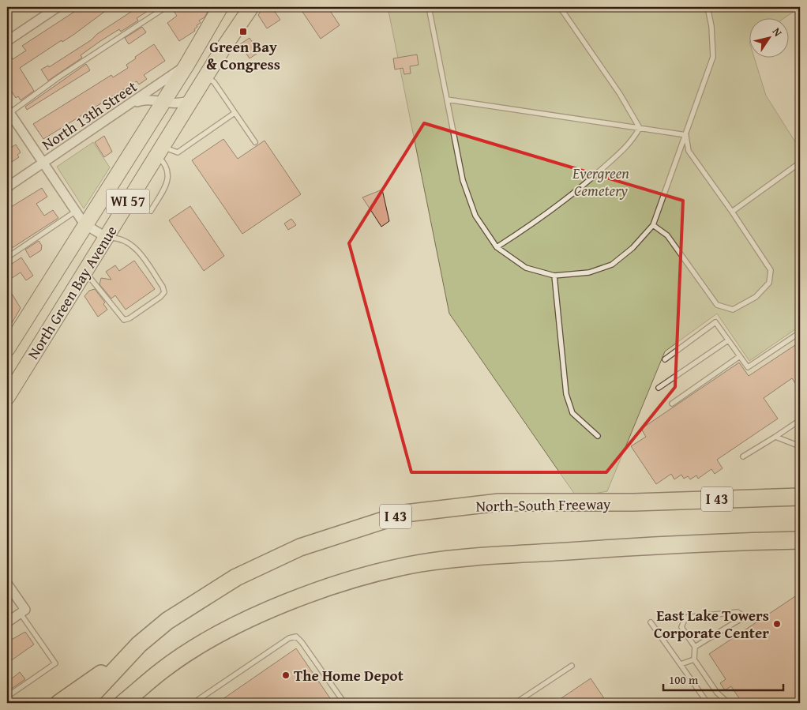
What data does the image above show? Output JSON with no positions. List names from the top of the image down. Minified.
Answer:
{"streets":{"highway":["I 43","North-South Freeway"],"main road":["WI 57","North Green Bay Avenue"],"street":["North 13th Street"]},"crossings":[["North 13th Street","North Green Bay Avenue"]],"parks":["Evergreen Cemetery"],"places":{"transit":["Green Bay & Congress"],"other":["East Lake Towers Corporate Center","The Home Depot"]},"scale_bar":"100 m","north":"top right"}
